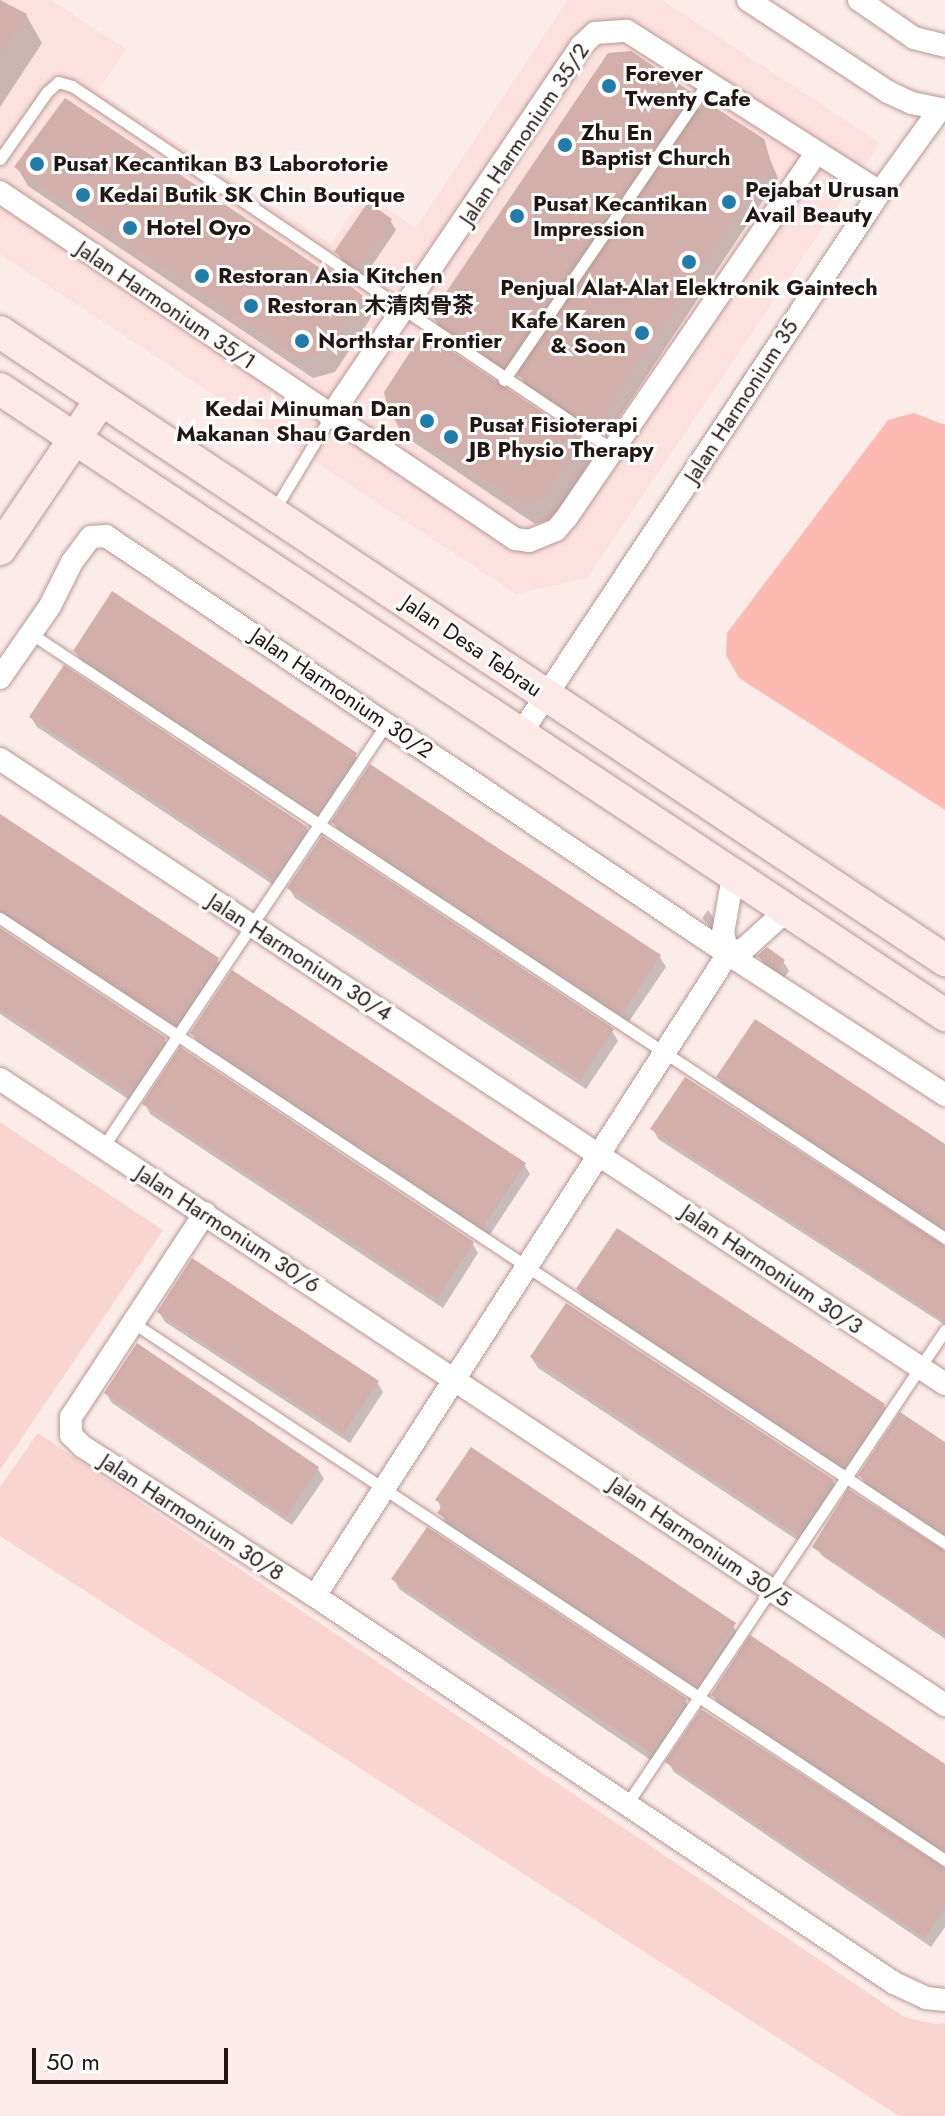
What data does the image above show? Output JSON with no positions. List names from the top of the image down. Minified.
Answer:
{"streets":{"street":["Jalan Harmonium 35/2","Jalan Harmonium 35/1","Jalan Harmonium 35","Jalan Desa Tebrau","Jalan Harmonium 30/2","Jalan Harmonium 30/4","Jalan Harmonium 30/6","Jalan Harmonium 30/3","Jalan Harmonium 30/8","Jalan Harmonium 30/5"]},"crossings":[["Jalan Harmonium 35/2","Jalan Harmonium 35/1"],["Jalan Harmonium 35/2","Jalan Harmonium 35"],["Jalan Harmonium 35/2","Jalan Desa Tebrau"],["Jalan Harmonium 35","Jalan Desa Tebrau"],["Jalan Harmonium 30/4","Jalan Harmonium 30/3"],["Jalan Harmonium 30/6","Jalan Harmonium 30/5"]],"places":["Forever Twenty Cafe","Zhu En Baptist Church","Pusat Kecantikan B3 Laborotorie","Kedai Butik SK Chin Boutique","Pejabat Urusan Avail Beauty","Pusat Kecantikan Impression","Hotel Oyo","Penjual Alat-Alat Elektronik Gaintech","Restoran Asia Kitchen","Restoran 木清肉骨茶","Kafe Karen & Soon","Northstar Frontier","Kedai Minuman Dan Makanan Shau Garden","Pusat Fisioterapi JB Physio Therapy"],"scale_bar":"50 m"}
